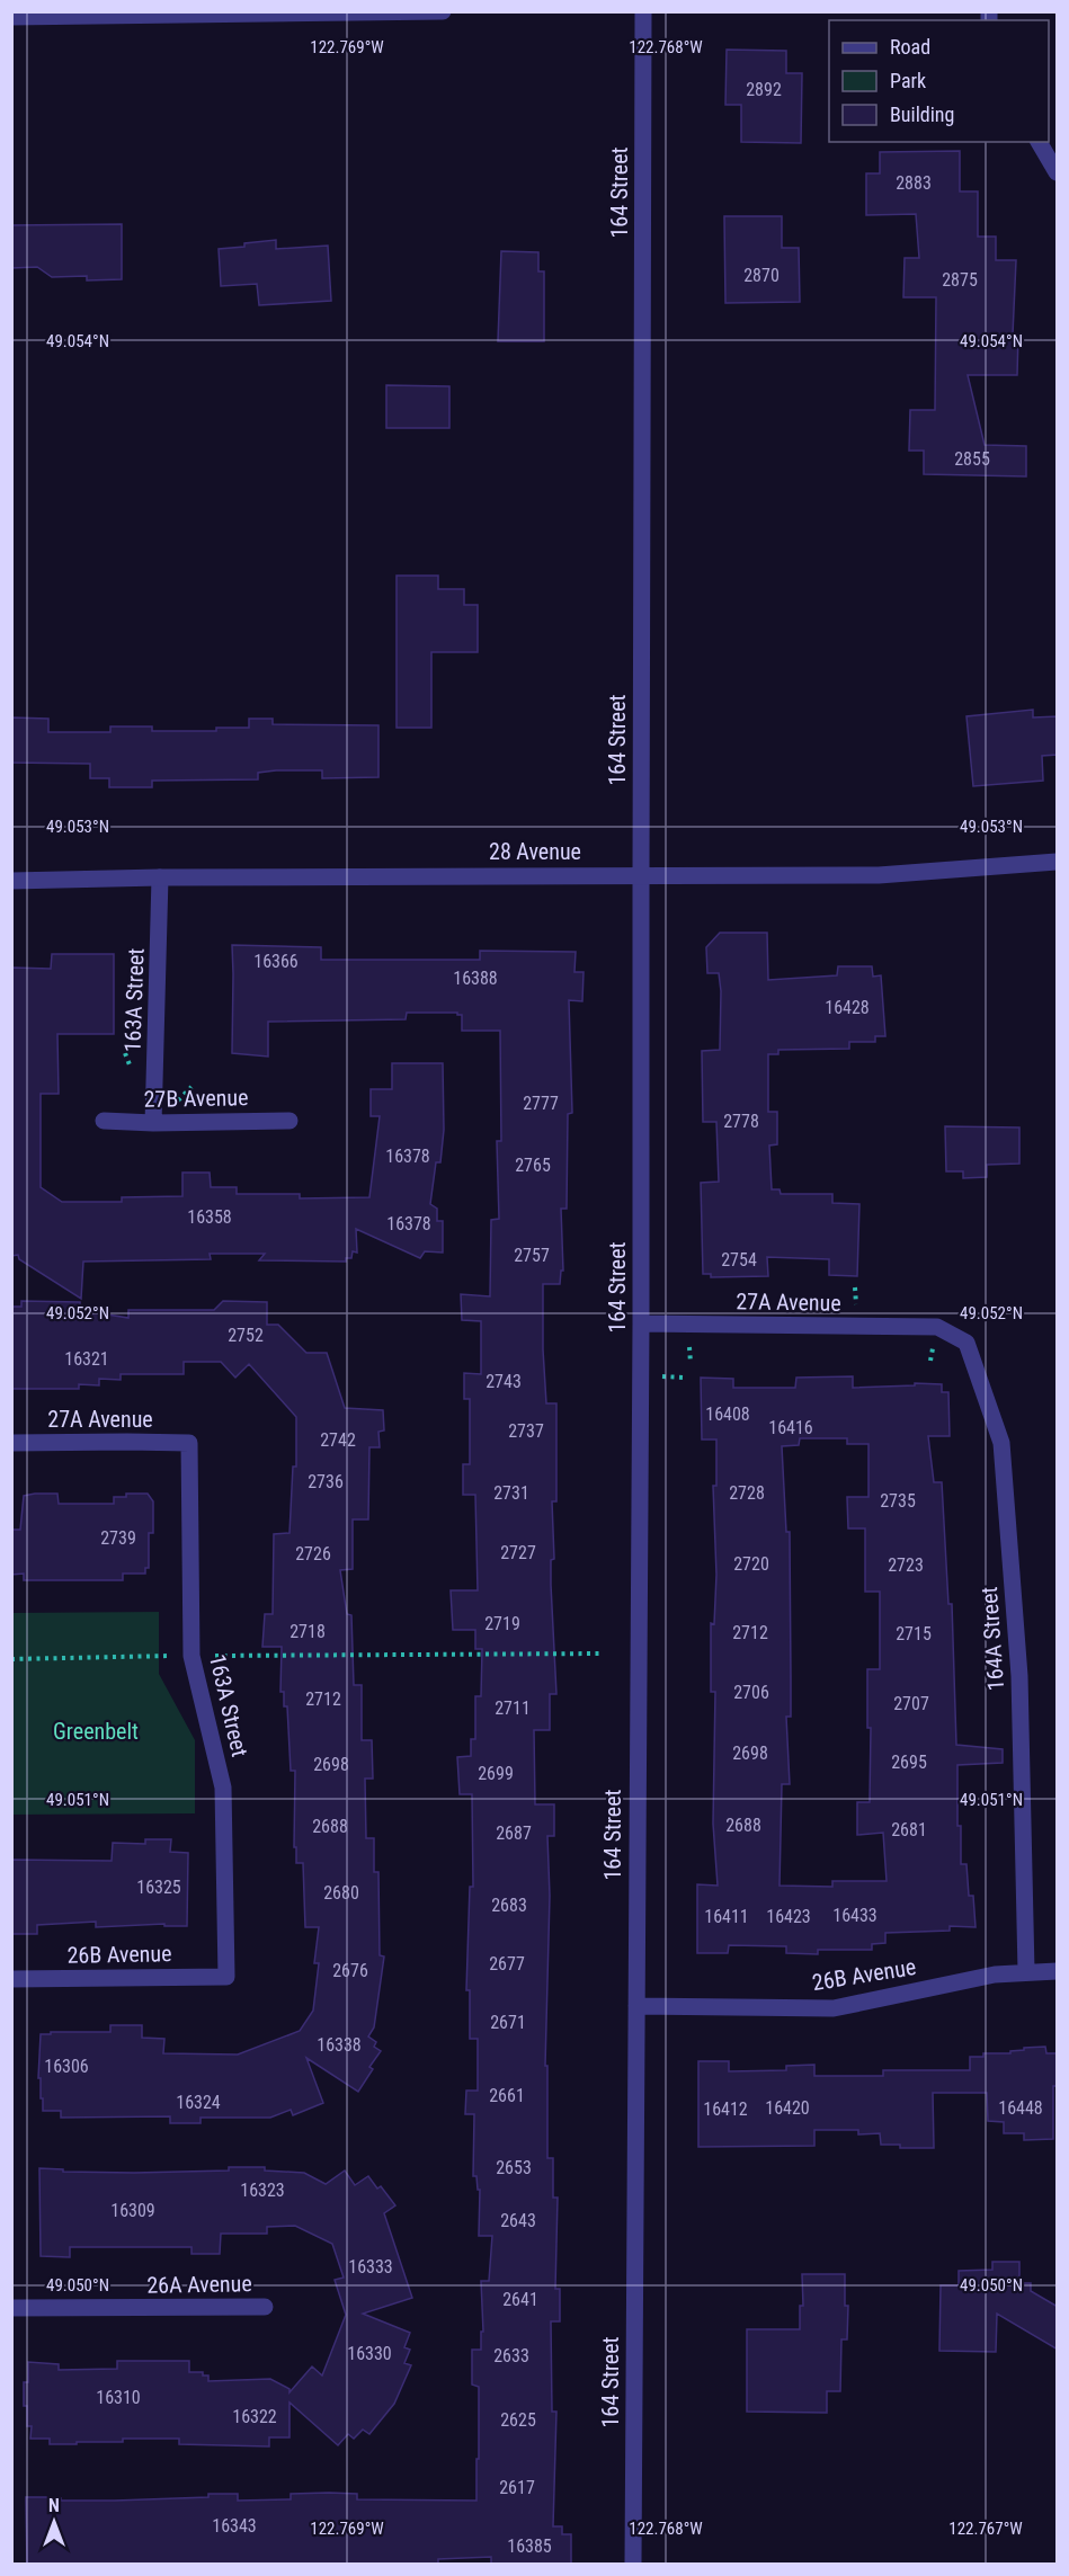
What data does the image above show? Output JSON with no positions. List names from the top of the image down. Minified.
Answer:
{"streets":{"street":["164 Street","28 Avenue","163A Street","27B Avenue","27A Avenue","164A Street","26B Avenue","26A Avenue"]},"crossings":[["164 Street","28 Avenue"],["164 Street","27A Avenue"],["164 Street","26B Avenue"],["28 Avenue","163A Street"],["163A Street","27B Avenue"],["163A Street","27A Avenue"],["163A Street","26B Avenue"],["27A Avenue","164A Street"],["164A Street","26B Avenue"]],"parks":["Greenbelt"],"house_numbers":["2892","2883","2870","2875","2855","16366","16388","16428","2777","2778","16378","2765","16358","16378","2757","2754","2752","16321","2743","16408","16416","2737","2742","2736","2731","2728","2735","2739","2727","2726","2720","2723","2719","2718","2712","2715","2706","2712","2707","2711","2698","2695","2698","2699","2688","2688","2681","2687","16325","2680","2683","16433","16411","16423","2677","2676","2671","16338","16306","2661","16324","16420","16448","16412","2653","16323","16309","2643","16333","2641","16330","2633","16310","16322","2625","2617","16343","16385"],"legend":["Road","Park","Building"],"north":"top","coordinates":["122.769°W","122.768°W","49.054°N","49.053°N","49.052°N","49.051°N","49.050°N","122.767°W"]}
